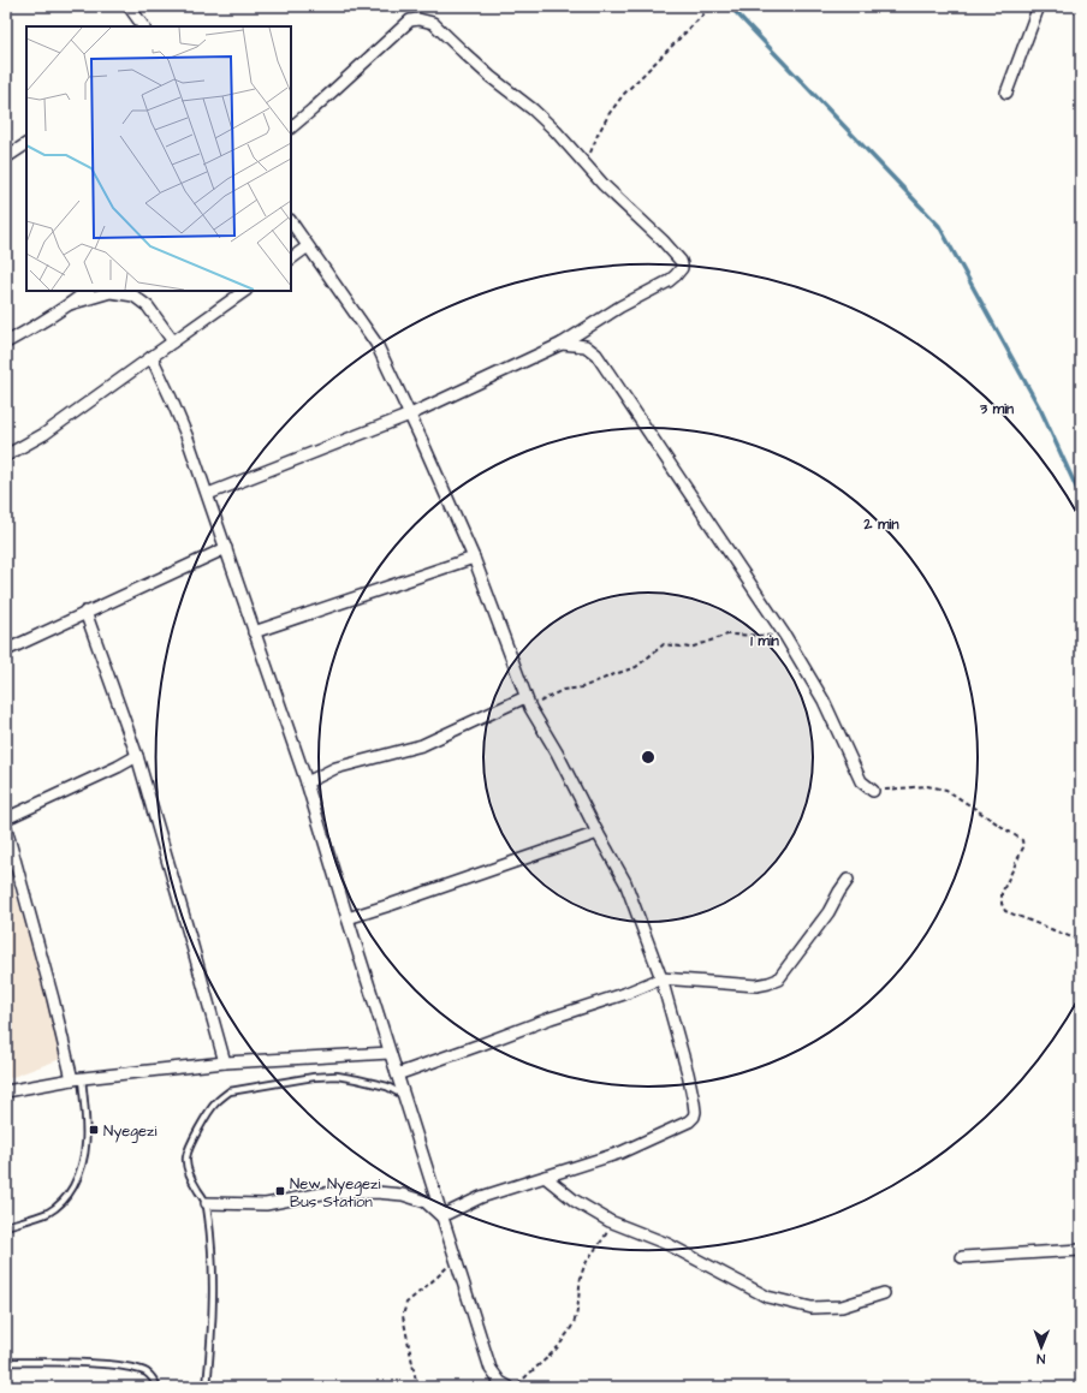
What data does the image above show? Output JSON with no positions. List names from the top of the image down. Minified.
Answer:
{"places":{"transit":["Nyegezi","New Nyegezi Bus Station"]},"north":"bottom","rings":["3 min","2 min","1 min"]}
